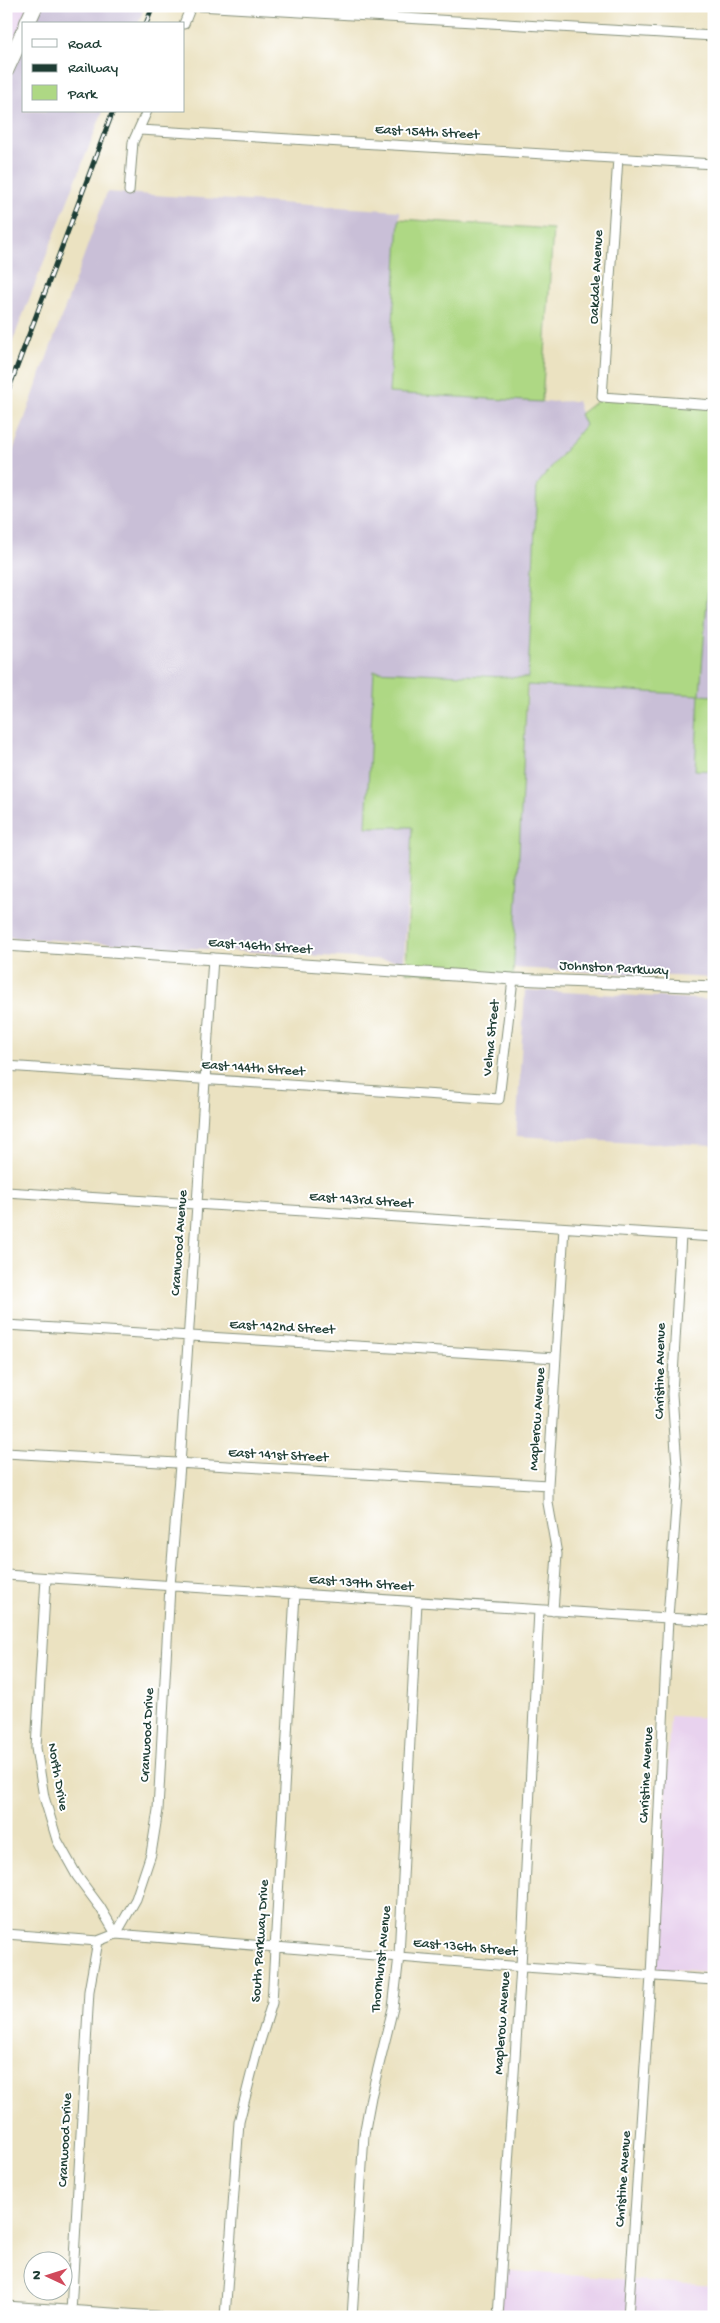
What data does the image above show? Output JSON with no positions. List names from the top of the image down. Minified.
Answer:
{"streets":{"street":["East 154th Street","Oakdale Avenue","East 146th Street","Johnston Parkway","Velma Street","East 144th Street","East 143rd Street","Cranwood Avenue","East 142nd Street","Christine Avenue","Maplerow Avenue","East 141st Street","East 139th Street","Cranwood Drive","North Drive","South Parkway Drive","East 136th Street","Thornhurst Avenue"]},"crossings":[["East 154th Street","Oakdale Avenue"],["East 146th Street","Johnston Parkway"],["East 146th Street","Velma Street"],["East 146th Street","Cranwood Avenue"],["Johnston Parkway","Velma Street"],["Velma Street","East 144th Street"],["East 144th Street","Cranwood Avenue"],["East 143rd Street","Cranwood Avenue"],["East 143rd Street","Christine Avenue"],["East 143rd Street","Maplerow Avenue"],["Cranwood Avenue","East 142nd Street"],["Cranwood Avenue","East 141st Street"],["Cranwood Avenue","Cranwood Drive"],["East 142nd Street","Maplerow Avenue"],["Christine Avenue","East 139th Street"],["Christine Avenue","East 136th Street"],["Maplerow Avenue","East 141st Street"],["Maplerow Avenue","East 139th Street"],["Maplerow Avenue","East 136th Street"],["East 139th Street","Cranwood Drive"],["East 139th Street","North Drive"],["East 139th Street","South Parkway Drive"],["East 139th Street","Thornhurst Avenue"],["Cranwood Drive","North Drive"],["Cranwood Drive","East 136th Street"],["North Drive","East 136th Street"],["South Parkway Drive","East 136th Street"],["East 136th Street","Thornhurst Avenue"]],"legend":["Road","Railway","Park"],"north":"left"}
